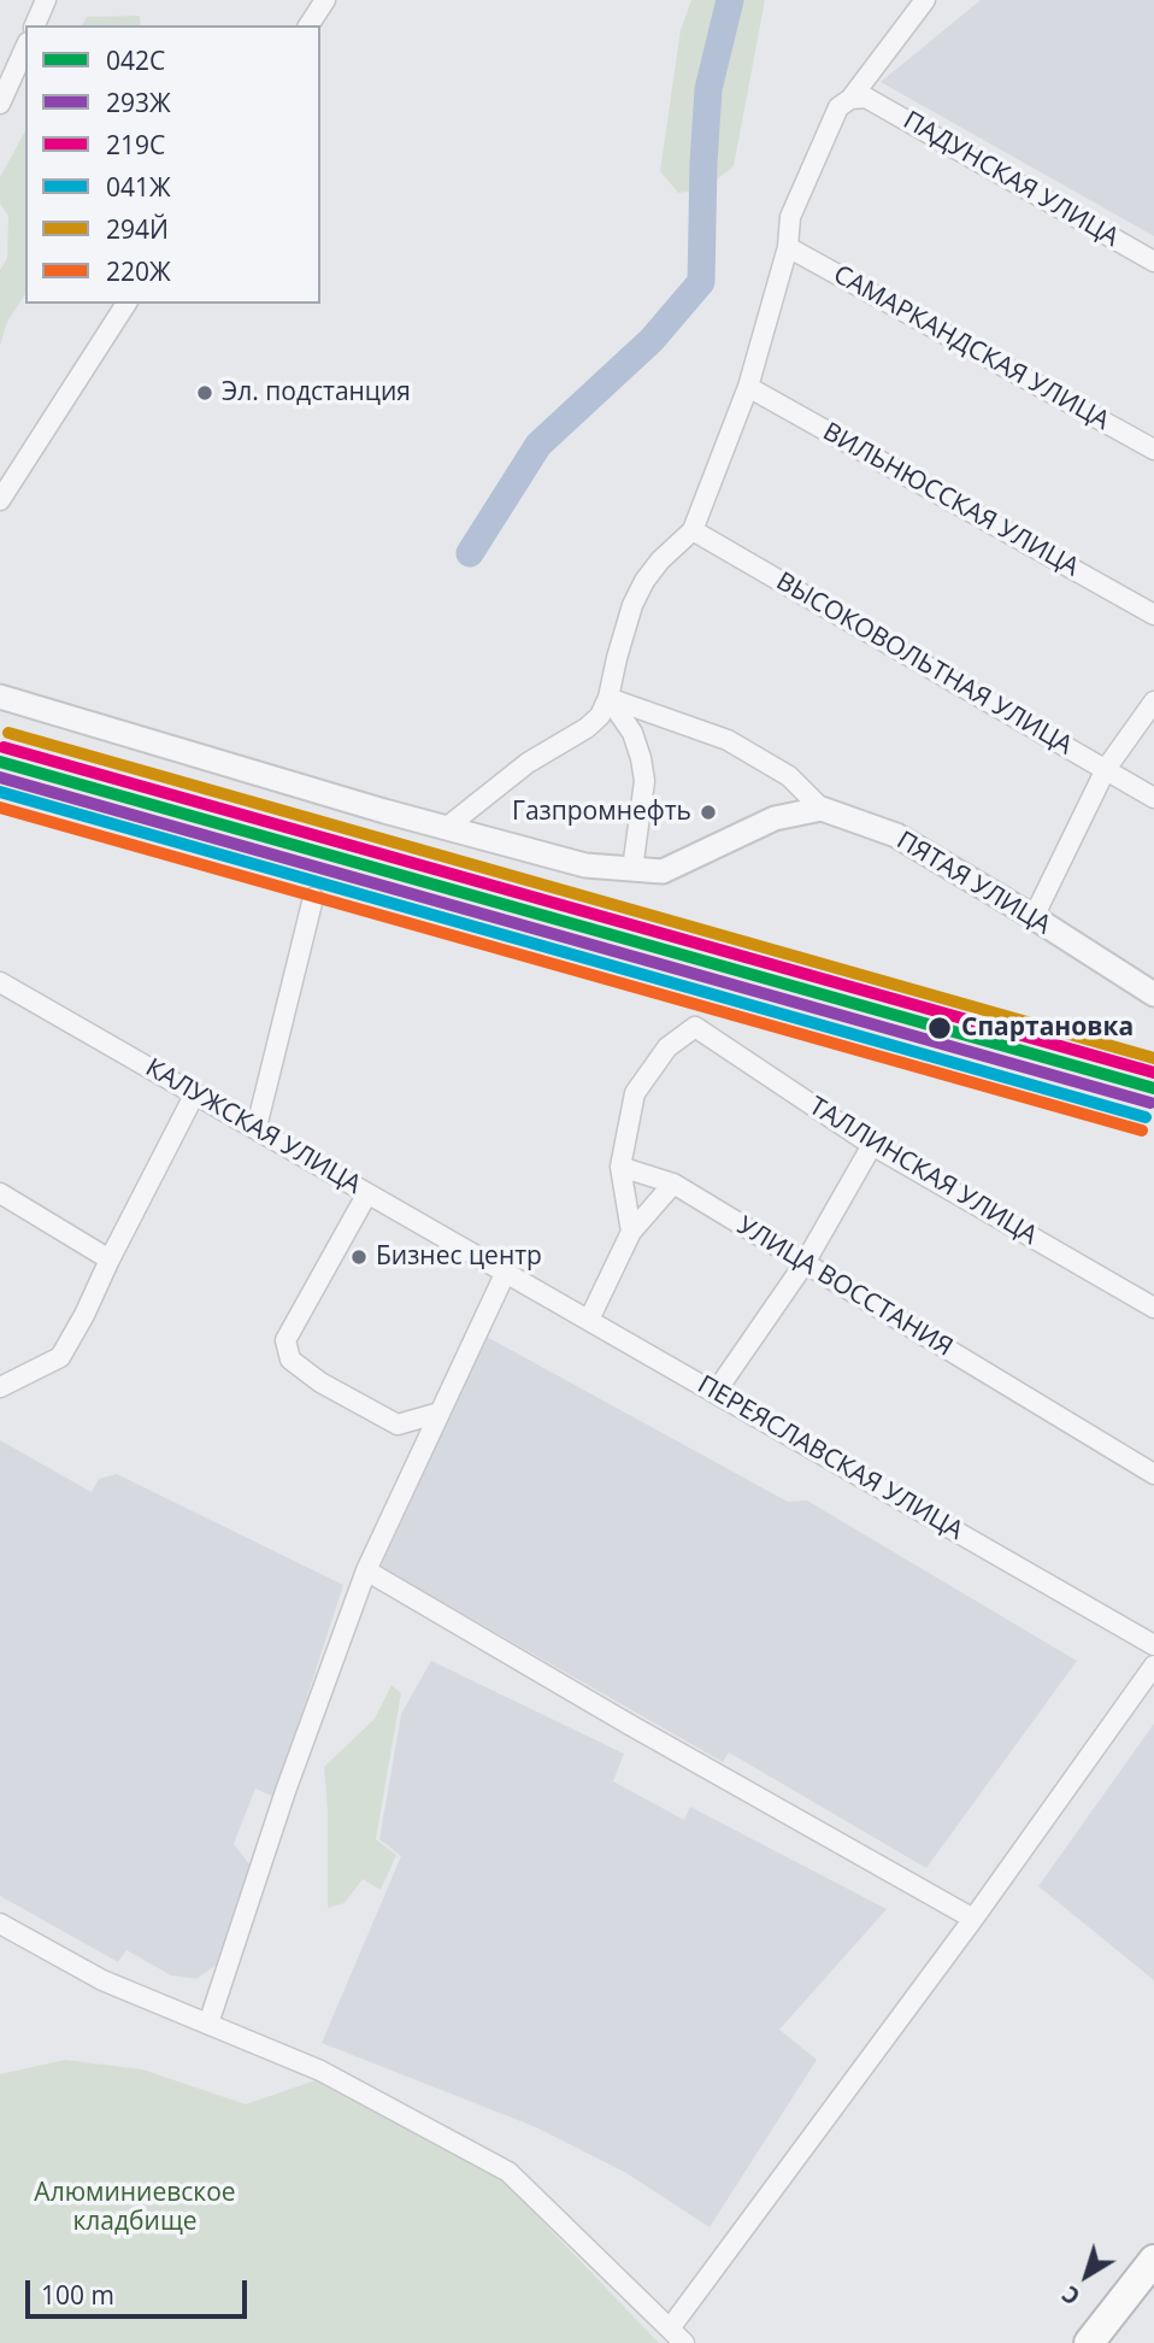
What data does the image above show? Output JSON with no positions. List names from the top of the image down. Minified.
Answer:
{"streets":{"street":["ПАДУНСКАЯ УЛИЦА","САМАРКАНДСКАЯ УЛИЦА","ВИЛЬНЮССКАЯ УЛИЦА","ВЫСОКОВОЛЬТНАЯ УЛИЦА","ПЯТАЯ УЛИЦА","КАЛУЖСКАЯ УЛИЦА","ТАЛЛИНСКАЯ УЛИЦА","УЛИЦА ВОССТАНИЯ","ПЕРЕЯСЛАВСКАЯ УЛИЦА"]},"crossings":[["КАЛУЖСКАЯ УЛИЦА","ПЕРЕЯСЛАВСКАЯ УЛИЦА"],["ТАЛЛИНСКАЯ УЛИЦА","УЛИЦА ВОССТАНИЯ"]],"parks":["Алюминиевское кладбище"],"places":["Эл. подстанция","Газпромнефть","Спартановка","Бизнес центр"],"lines":["transit line 294Й","transit line 219С","transit line 042С","transit line 293Ж","transit line 041Ж","transit line 220Ж"],"legend":["042С","293Ж","219С","041Ж","294Й","220Ж"],"scale_bar":"100 m","north":"bottom left"}
